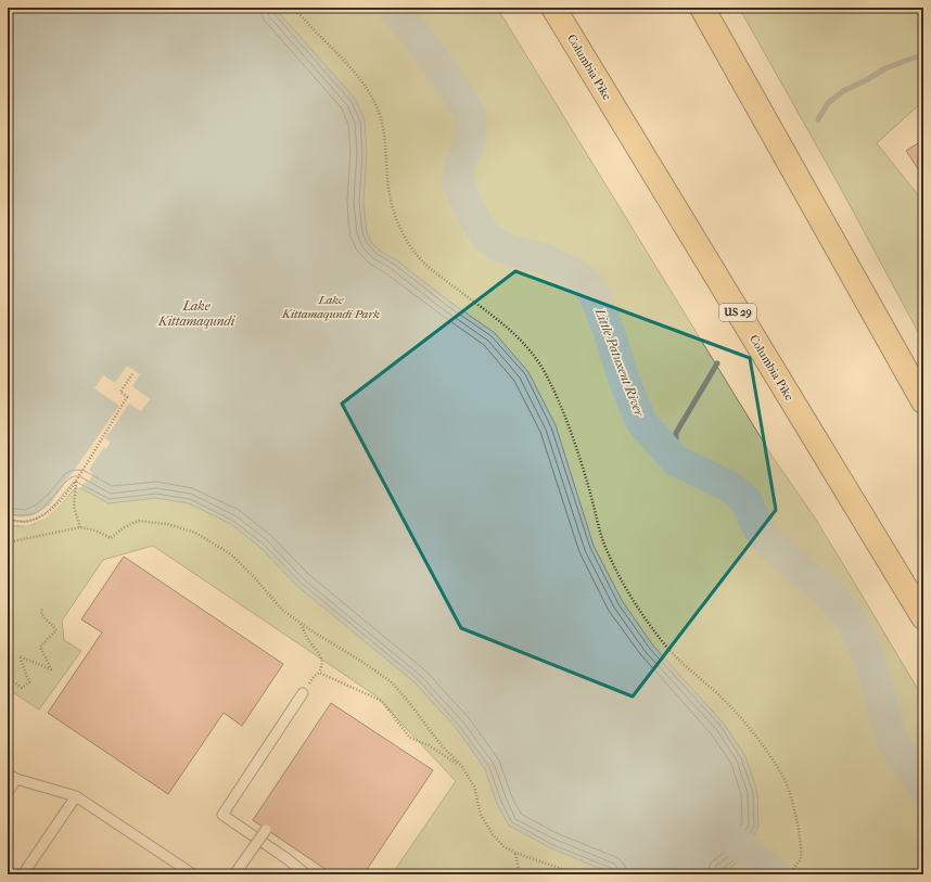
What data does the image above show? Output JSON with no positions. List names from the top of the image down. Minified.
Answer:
{"streets":{"highway":["Columbia Pike","US 29"]},"water":["Lake Kittamaqundi","Little Patuxent River"],"parks":["Lake Kittamaqundi Park"]}
